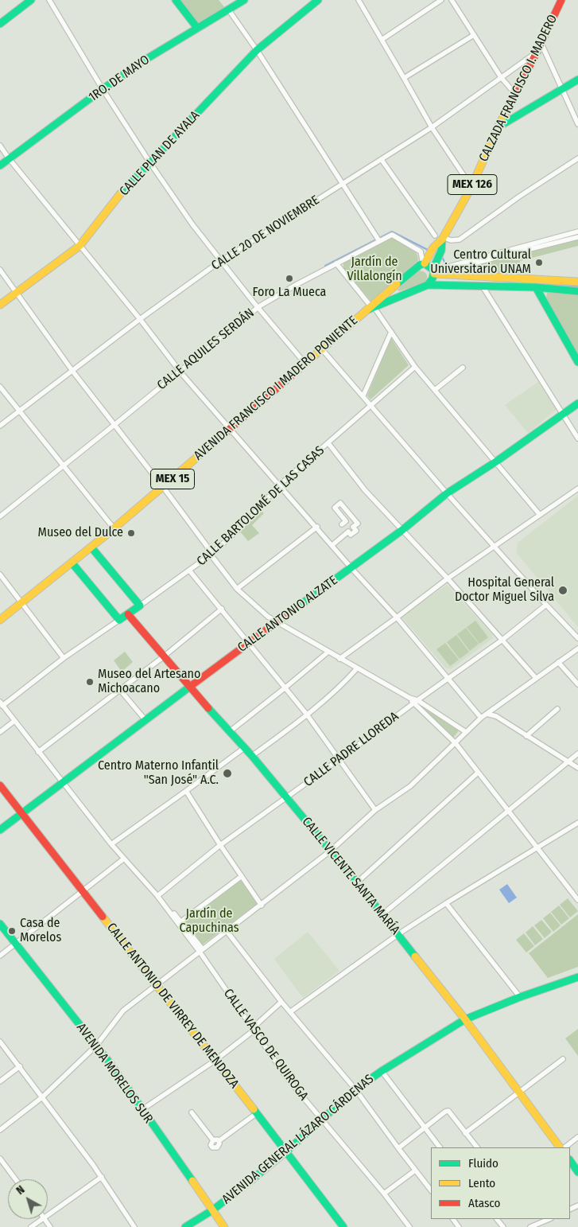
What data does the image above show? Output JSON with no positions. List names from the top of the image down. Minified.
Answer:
{"streets":{"street":["1RO. DE MAYO","CALZADA FRANCISCO I. MADERO","CALLE PLAN DE AYALA","MEX 126","CALLE 20 DE NOVIEMBRE","CALLE AQUILES SERDÁN","AVENIDA FRANCISCO I MADERO PONIENTE","MEX 15","CALLE BARTOLOMÉ DE LAS CASAS","CALLE ANTONIO ALZATE","CALLE PADRE LLOREDA","CALLE VICENTE SANTA MARÍA","CALLE ANTONIO DE VIRREY DE MENDOZA","CALLE VASCO DE QUIROGA","AVENIDA MORELOS SUR","AVENIDA GENERAL LÁZARO CÁRDENAS"]},"crossings":[["CALZADA FRANCISCO I. MADERO","MEX 126"],["CALZADA FRANCISCO I. MADERO","CALLE 20 DE NOVIEMBRE"],["MEX 126","CALLE AQUILES SERDÁN"],["MEX 126","MEX 15"],["CALLE AQUILES SERDÁN","MEX 15"],["AVENIDA FRANCISCO I MADERO PONIENTE","MEX 15"],["CALLE BARTOLOMÉ DE LAS CASAS","CALLE VICENTE SANTA MARÍA"],["CALLE BARTOLOMÉ DE LAS CASAS","CALLE VASCO DE QUIROGA"],["CALLE ANTONIO ALZATE","CALLE VICENTE SANTA MARÍA"],["CALLE ANTONIO ALZATE","CALLE ANTONIO DE VIRREY DE MENDOZA"],["CALLE ANTONIO ALZATE","CALLE VASCO DE QUIROGA"],["CALLE PADRE LLOREDA","CALLE VICENTE SANTA MARÍA"],["CALLE PADRE LLOREDA","CALLE VASCO DE QUIROGA"],["CALLE VICENTE SANTA MARÍA","AVENIDA GENERAL LÁZARO CÁRDENAS"],["CALLE ANTONIO DE VIRREY DE MENDOZA","AVENIDA GENERAL LÁZARO CÁRDENAS"],["CALLE VASCO DE QUIROGA","AVENIDA GENERAL LÁZARO CÁRDENAS"],["AVENIDA MORELOS SUR","AVENIDA GENERAL LÁZARO CÁRDENAS"]],"parks":["Jardín de Villalongín","Jardín de Capuchinas"],"places":["Centro Cultural Universitario UNAM","Foro La Mueca","Museo del Dulce","Hospital General Doctor Miguel Silva","Museo del Artesano Michoacano","Centro Materno Infantil \"San José\" A.C.","Casa de Morelos"],"legend":["Fluido","Lento","Atasco"],"north":"top left"}
